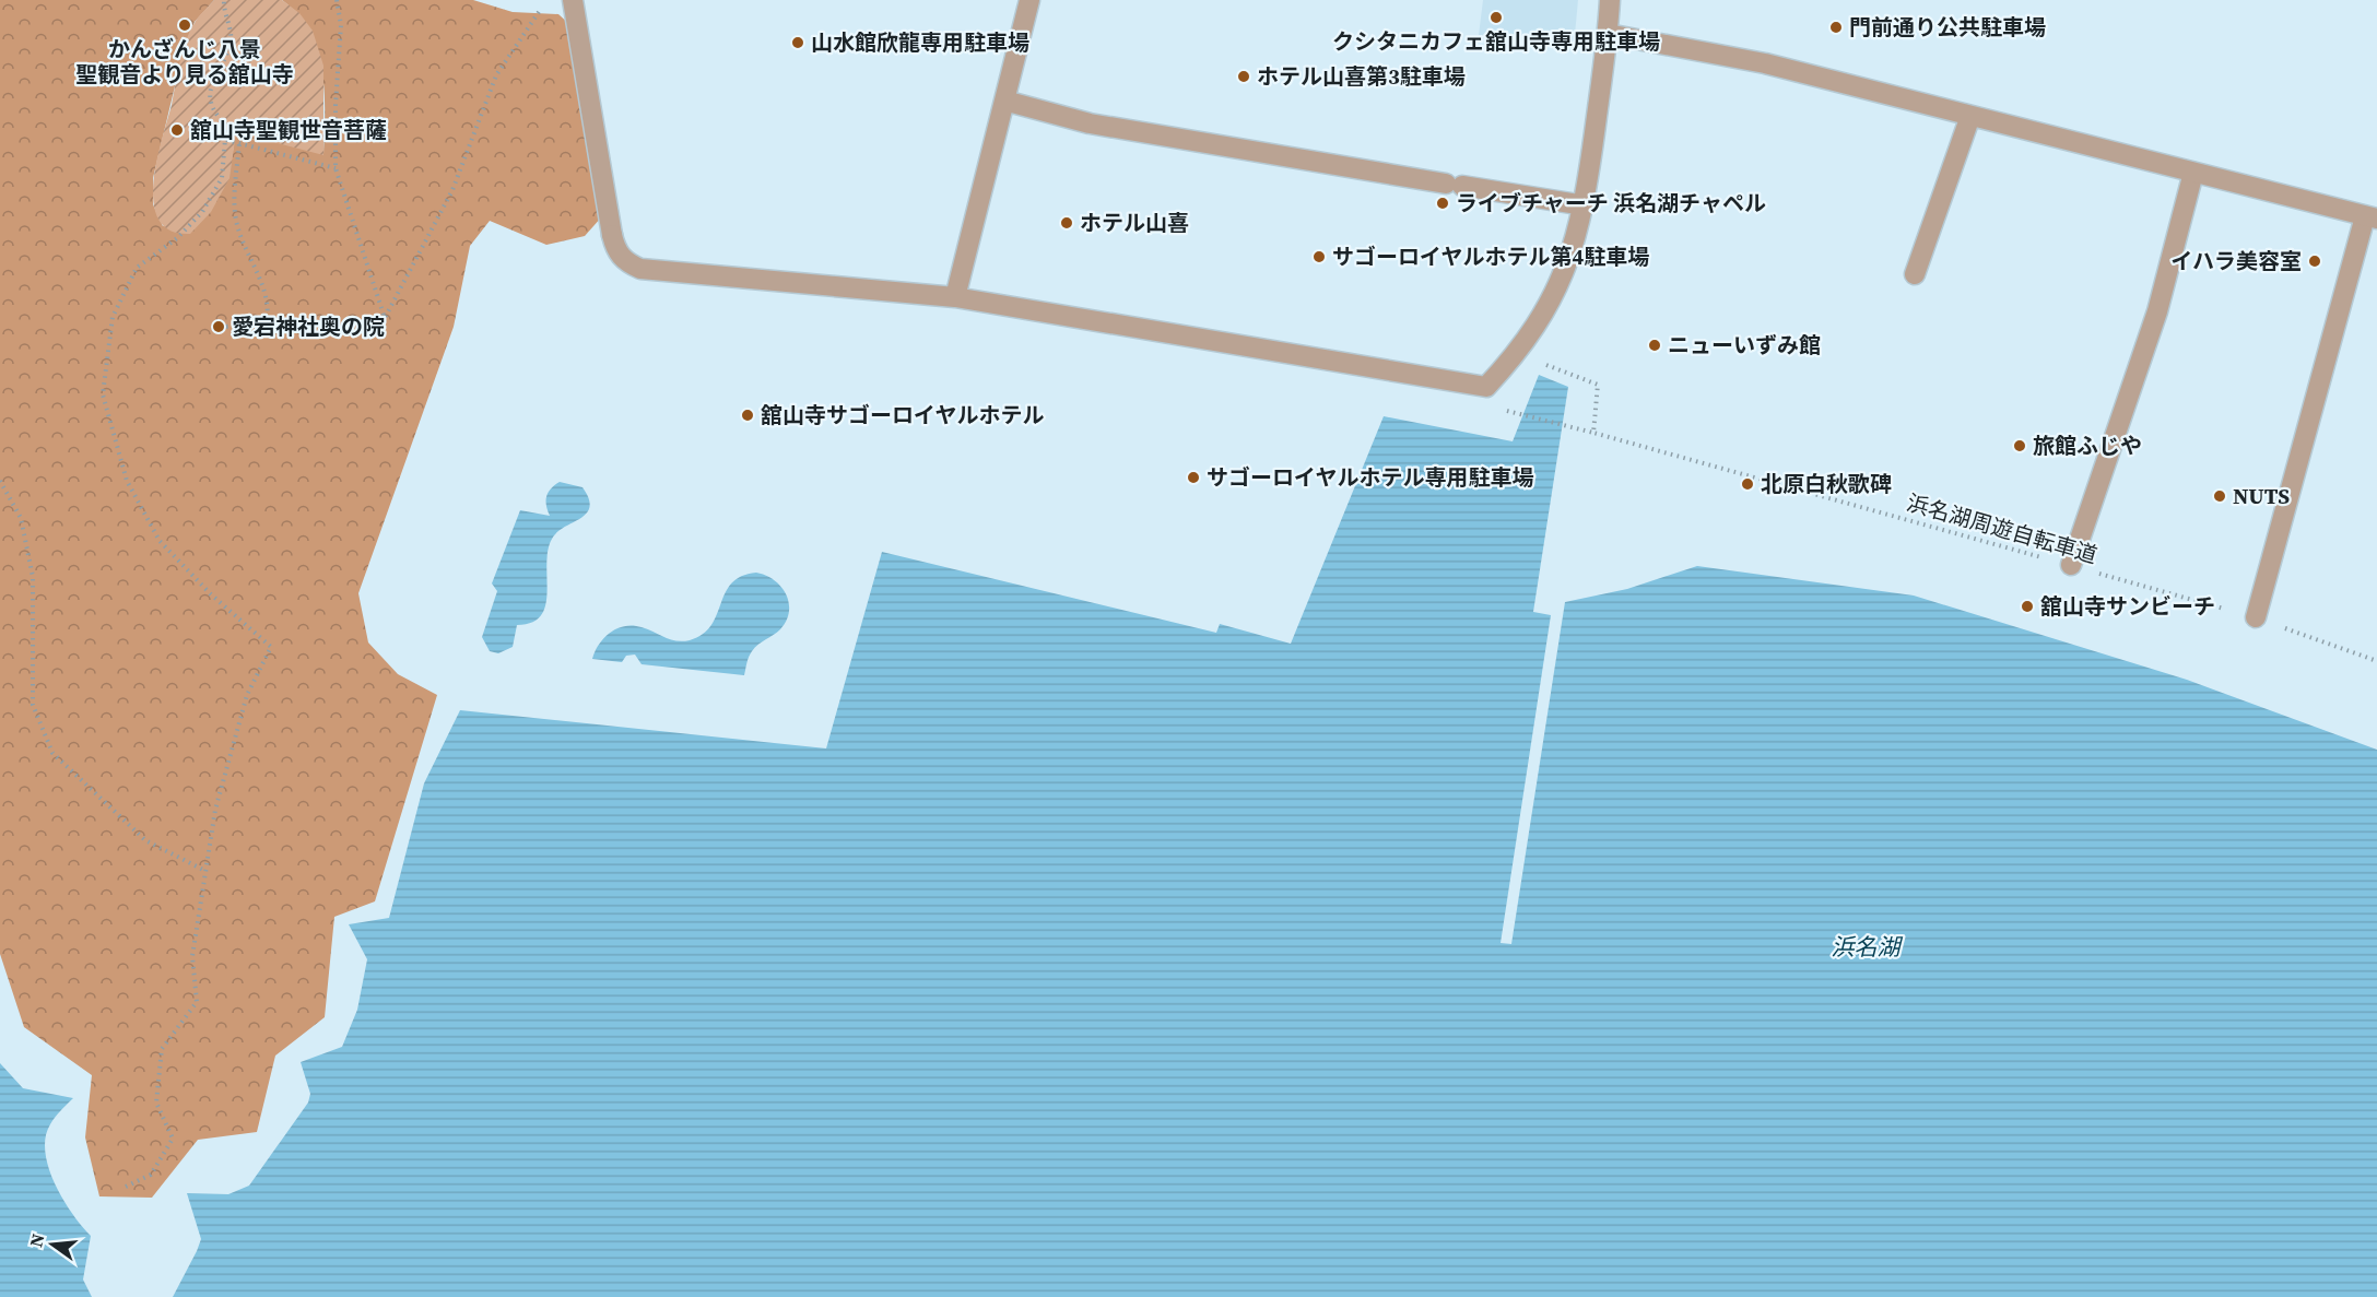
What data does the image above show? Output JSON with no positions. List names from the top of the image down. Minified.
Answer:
{"streets":{"path":["浜名湖周遊自転車道"]},"water":["浜名湖"],"places":["クシタニカフェ舘山寺専用駐車場","かんざんじ八景 聖観音より見る舘山寺","門前通り公共駐車場","山水館欣龍専用駐車場","ホテル山喜第3駐車場","舘山寺聖観世音菩薩","ライブチャーチ 浜名湖チャペル","ホテル山喜","サゴーロイヤルホテル第4駐車場","イハラ美容室","愛宕神社奥の院","ニューいずみ館","舘山寺サゴーロイヤルホテル","旅館ふじや","サゴーロイヤルホテル専用駐車場","北原白秋歌碑","NUTS","舘山寺サンビーチ"],"north":"left"}
